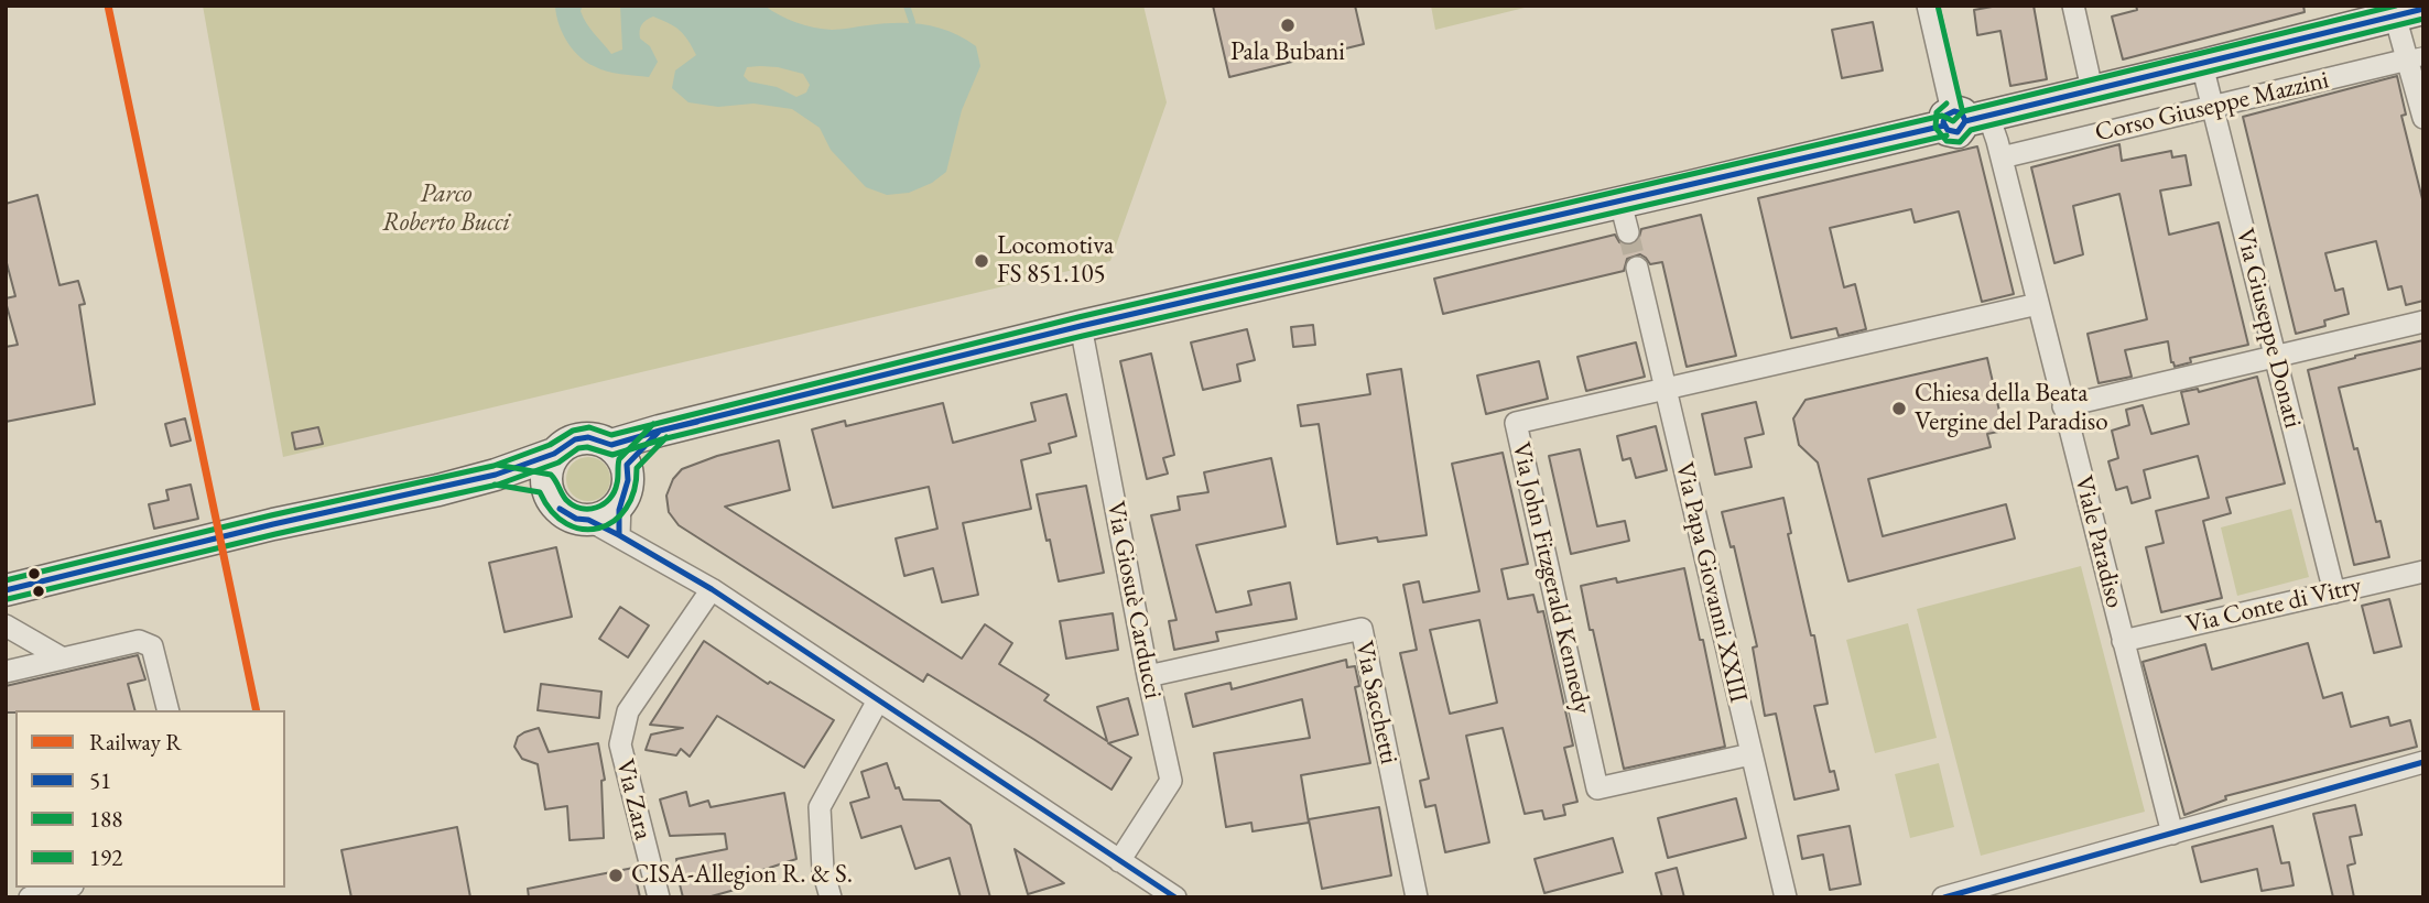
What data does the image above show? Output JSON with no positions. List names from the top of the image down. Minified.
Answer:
{"streets":{"main road":["Corso Giuseppe Mazzini"],"street":["Via Giuseppe Donati","Viale Paradiso","Via John Fitzgerald Kennedy","Via Papa Giovanni XXIII","Via Giosuè Carducci","Via Conte di Vitry","Via Sacchetti","Via Zara"]},"crossings":[["Corso Giuseppe Mazzini","Via Giuseppe Donati"],["Corso Giuseppe Mazzini","Viale Paradiso"],["Corso Giuseppe Mazzini","Via Giosuè Carducci"],["Via Giuseppe Donati","Via Conte di Vitry"],["Viale Paradiso","Via John Fitzgerald Kennedy"],["Viale Paradiso","Via Conte di Vitry"],["Via John Fitzgerald Kennedy","Via Papa Giovanni XXIII"],["Via Giosuè Carducci","Via Sacchetti"]],"parks":["Parco Roberto Bucci"],"places":["Pala Bubani","Locomotiva FS 851.105","Chiesa della Beata Vergine del Paradiso","CISA-Allegion R. & S."],"lines":["rail line R","transit line 192","transit line 51","transit line 188"],"legend":["Railway R","51","188","192"]}
